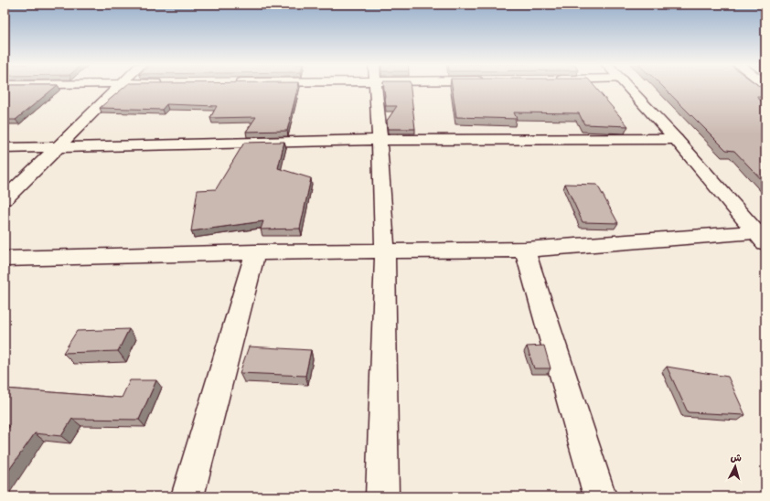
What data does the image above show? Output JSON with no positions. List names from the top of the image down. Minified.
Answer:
{"north":"top"}
